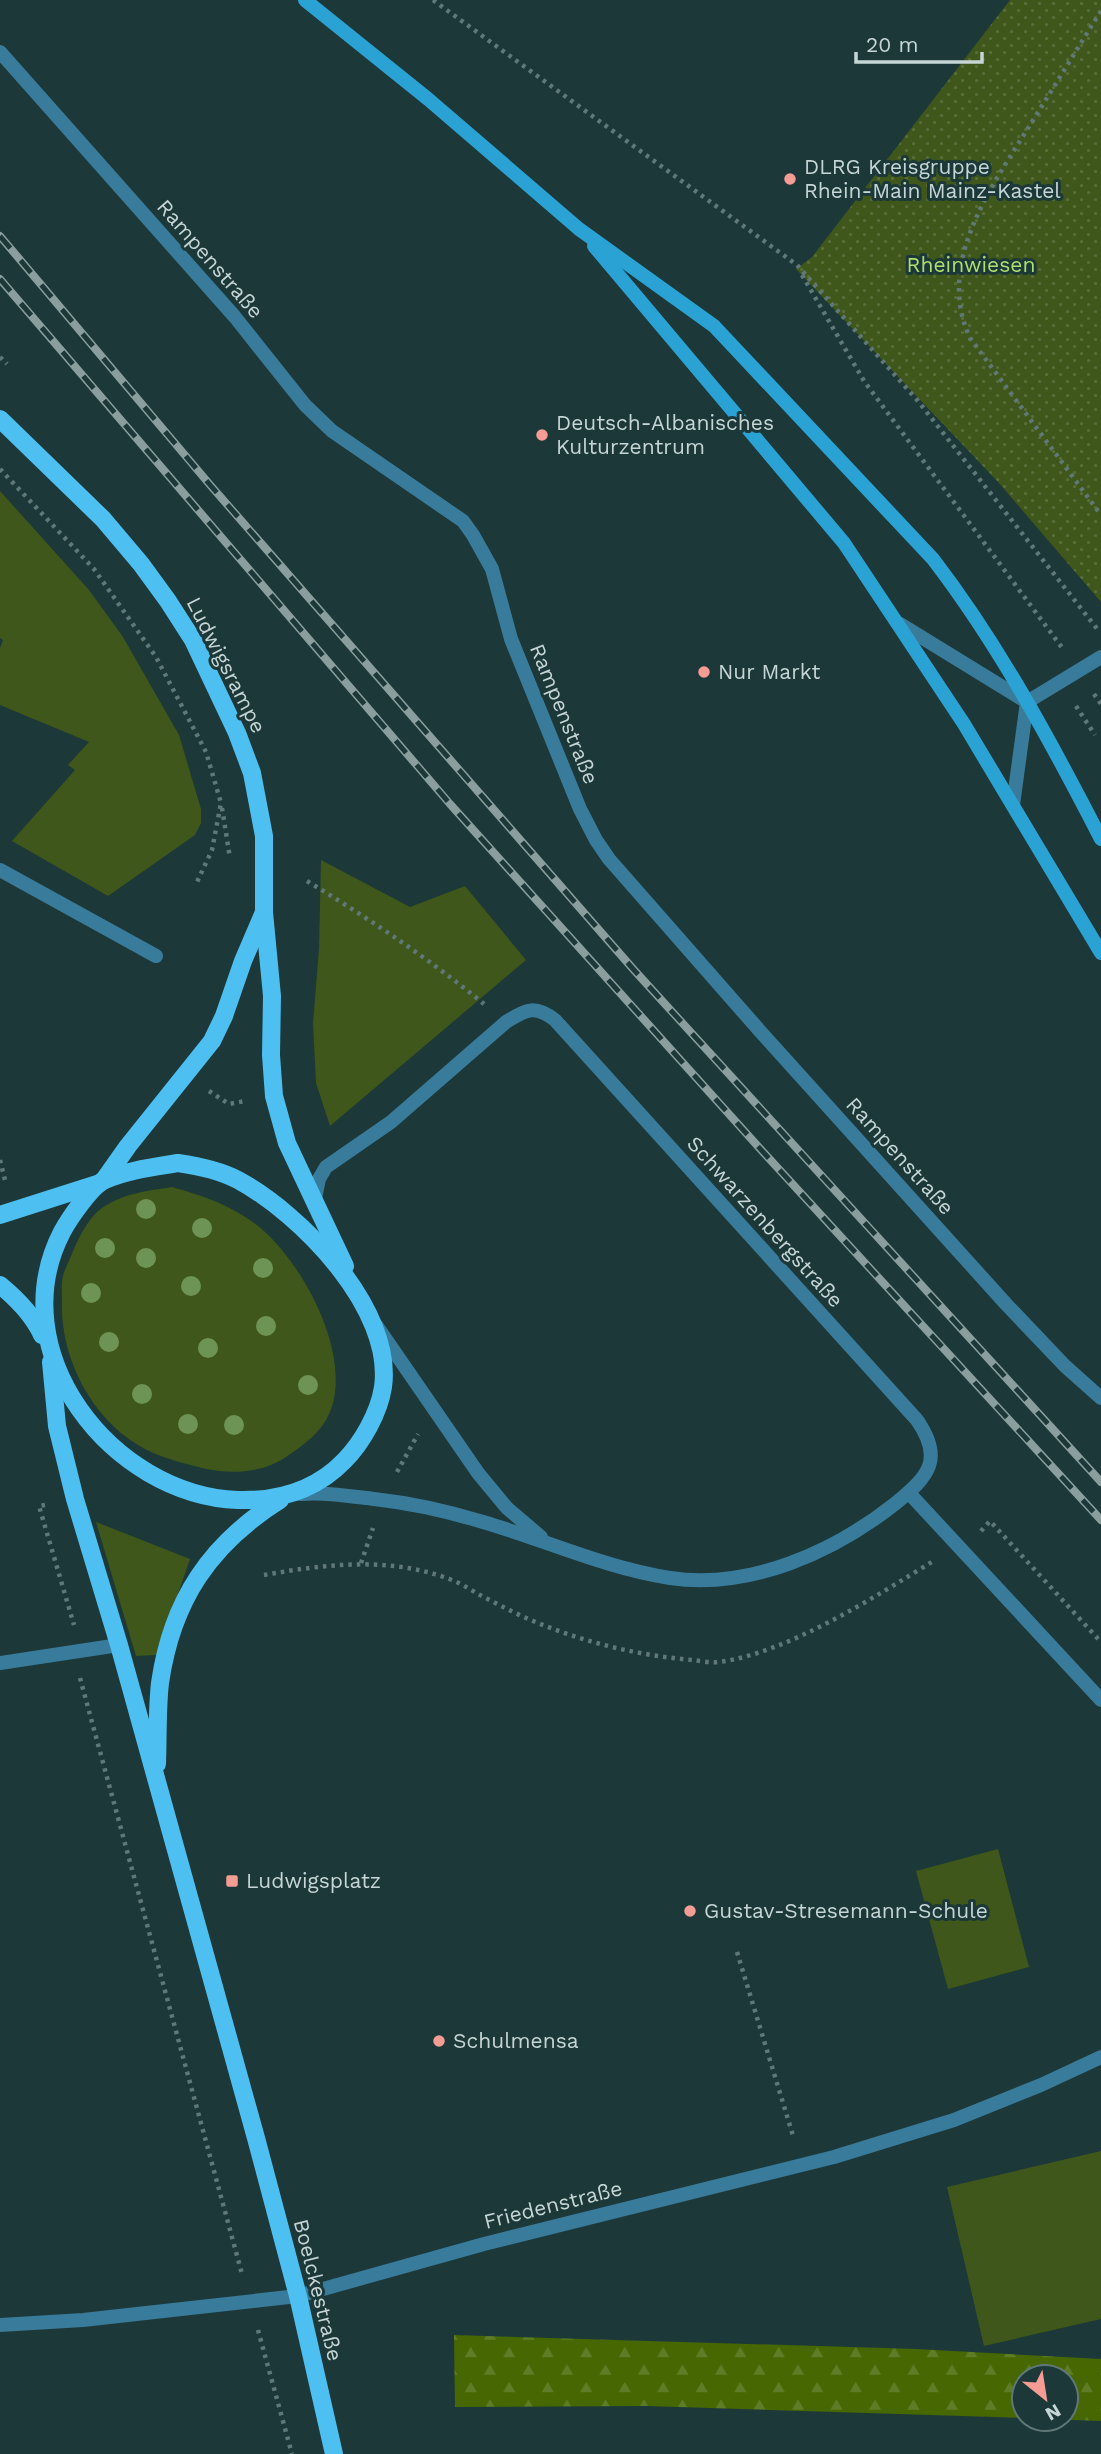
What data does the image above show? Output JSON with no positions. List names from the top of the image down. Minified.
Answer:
{"streets":{"main road":["Ludwigsrampe","Boelckestraße"],"street":["Rampenstraße","Schwarzenbergstraße","Friedenstraße"]},"crossings":[["Ludwigsrampe","Schwarzenbergstraße"],["Friedenstraße","Boelckestraße"]],"parks":["Rheinwiesen"],"places":{"other":["DLRG Kreisgruppe Rhein-Main Mainz-Kastel","Deutsch-Albanisches Kulturzentrum","Nur Markt","Gustav-Stresemann-Schule","Schulmensa"],"transit":["Ludwigsplatz"]},"scale_bar":"20 m","north":"bottom right"}
